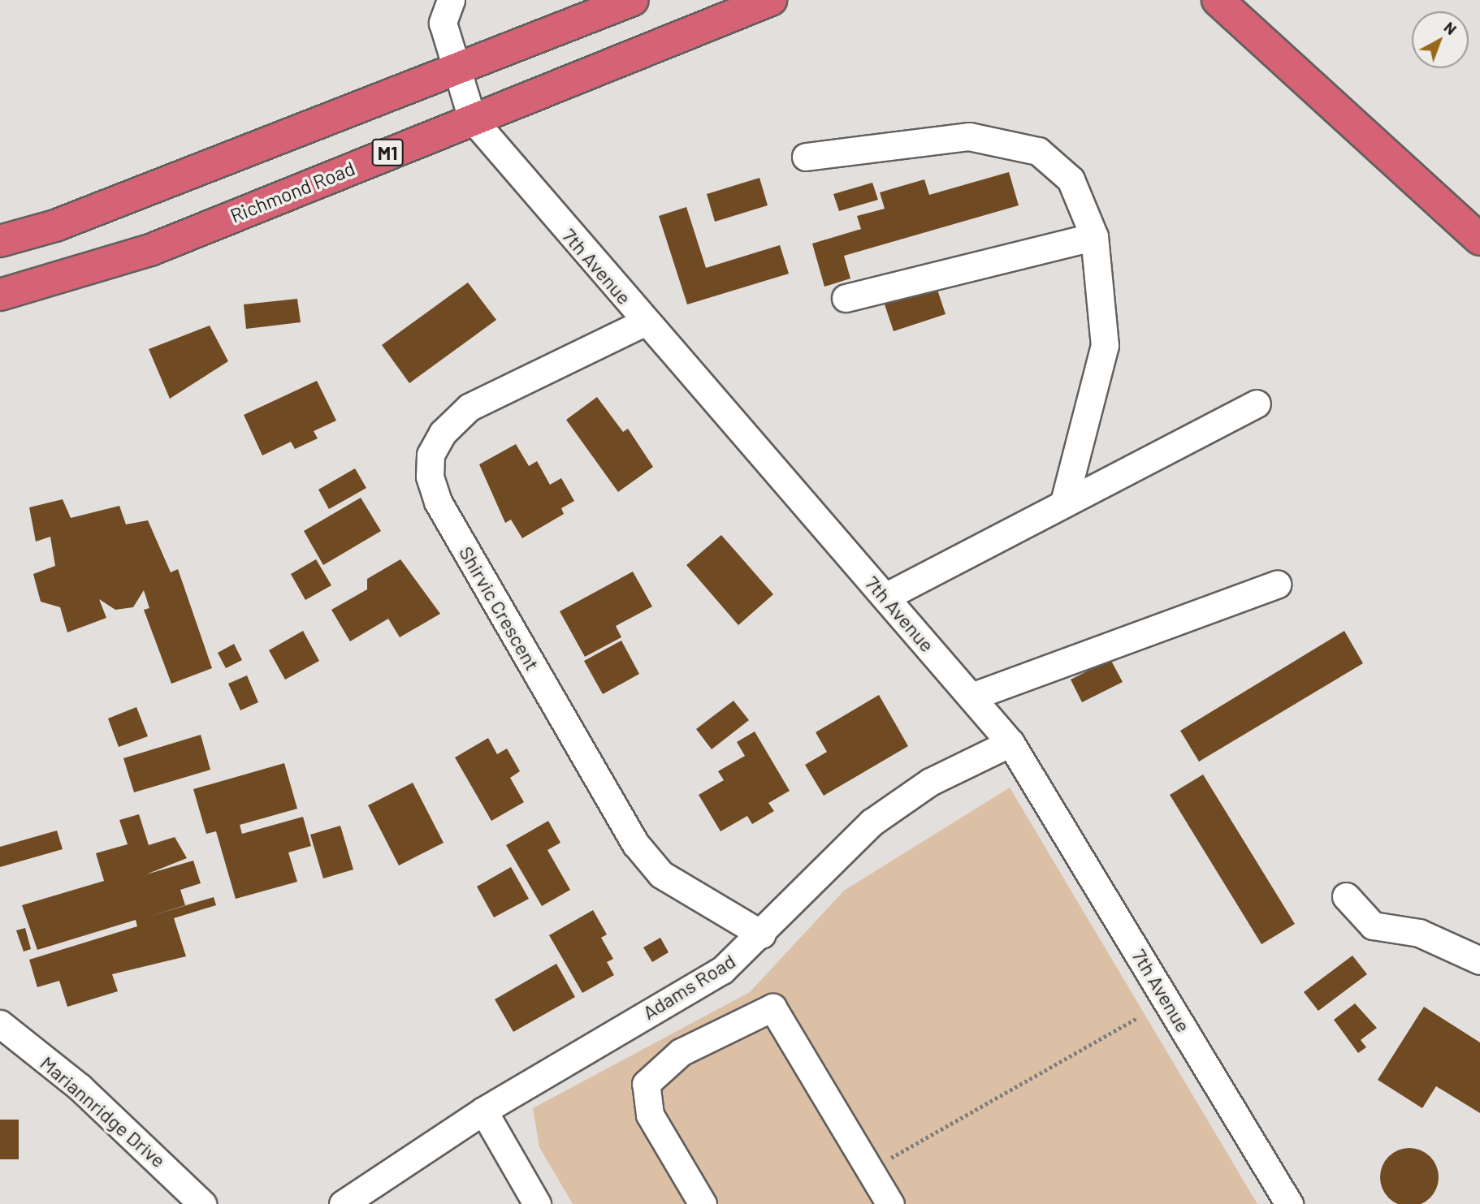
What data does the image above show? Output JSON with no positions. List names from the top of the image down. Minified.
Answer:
{"streets":{"highway":["M1","Richmond Road"],"street":["7th Avenue","Shirvic Crescent","Adams Road","Mariannridge Drive"]},"crossings":[["Richmond Road","7th Avenue"],["7th Avenue","Shirvic Crescent"],["7th Avenue","Adams Road"],["Shirvic Crescent","Adams Road"]],"north":"top right"}
